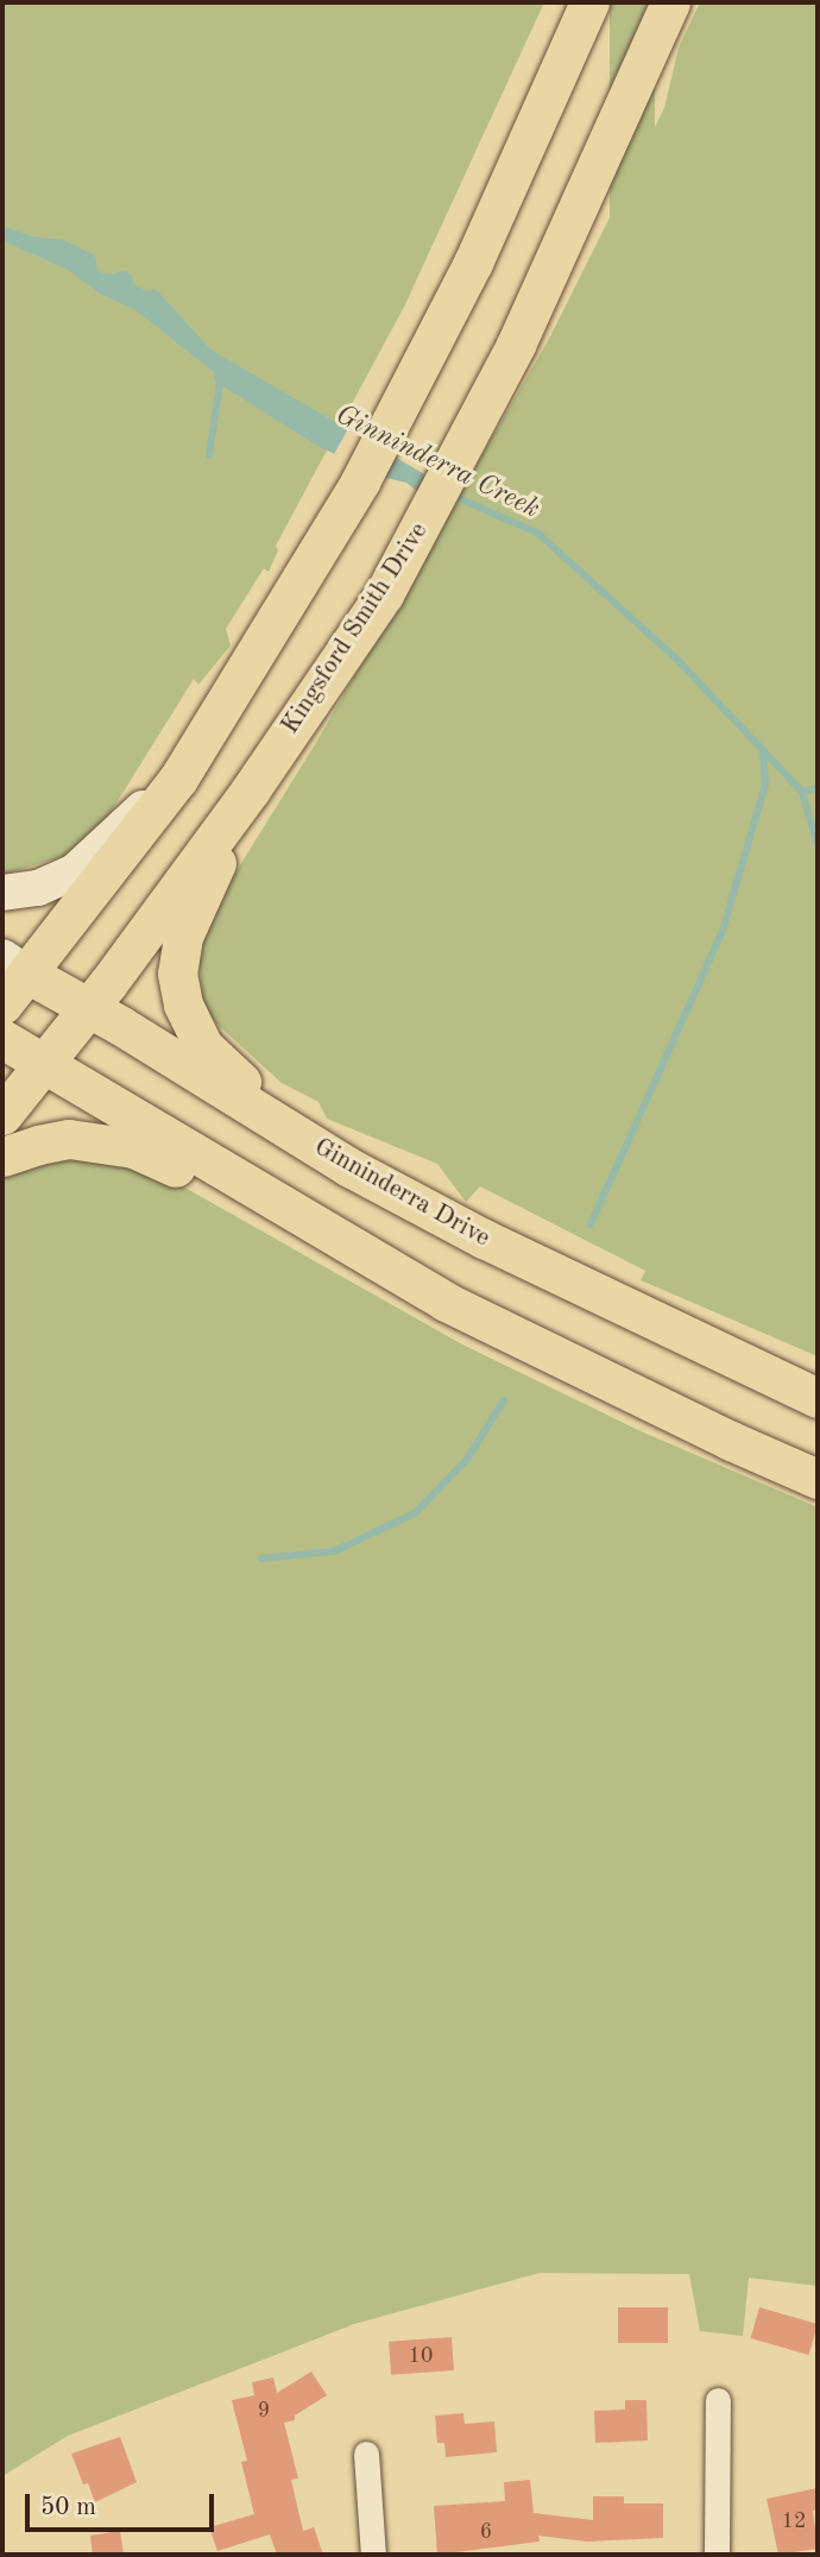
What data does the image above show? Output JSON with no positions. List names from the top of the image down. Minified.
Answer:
{"streets":{"main road":["Kingsford Smith Drive","Ginninderra Drive"]},"crossings":[["Kingsford Smith Drive","Ginninderra Drive"]],"water":["Ginninderra Creek"],"house_numbers":["10","9","12","6"],"scale_bar":"50 m"}
